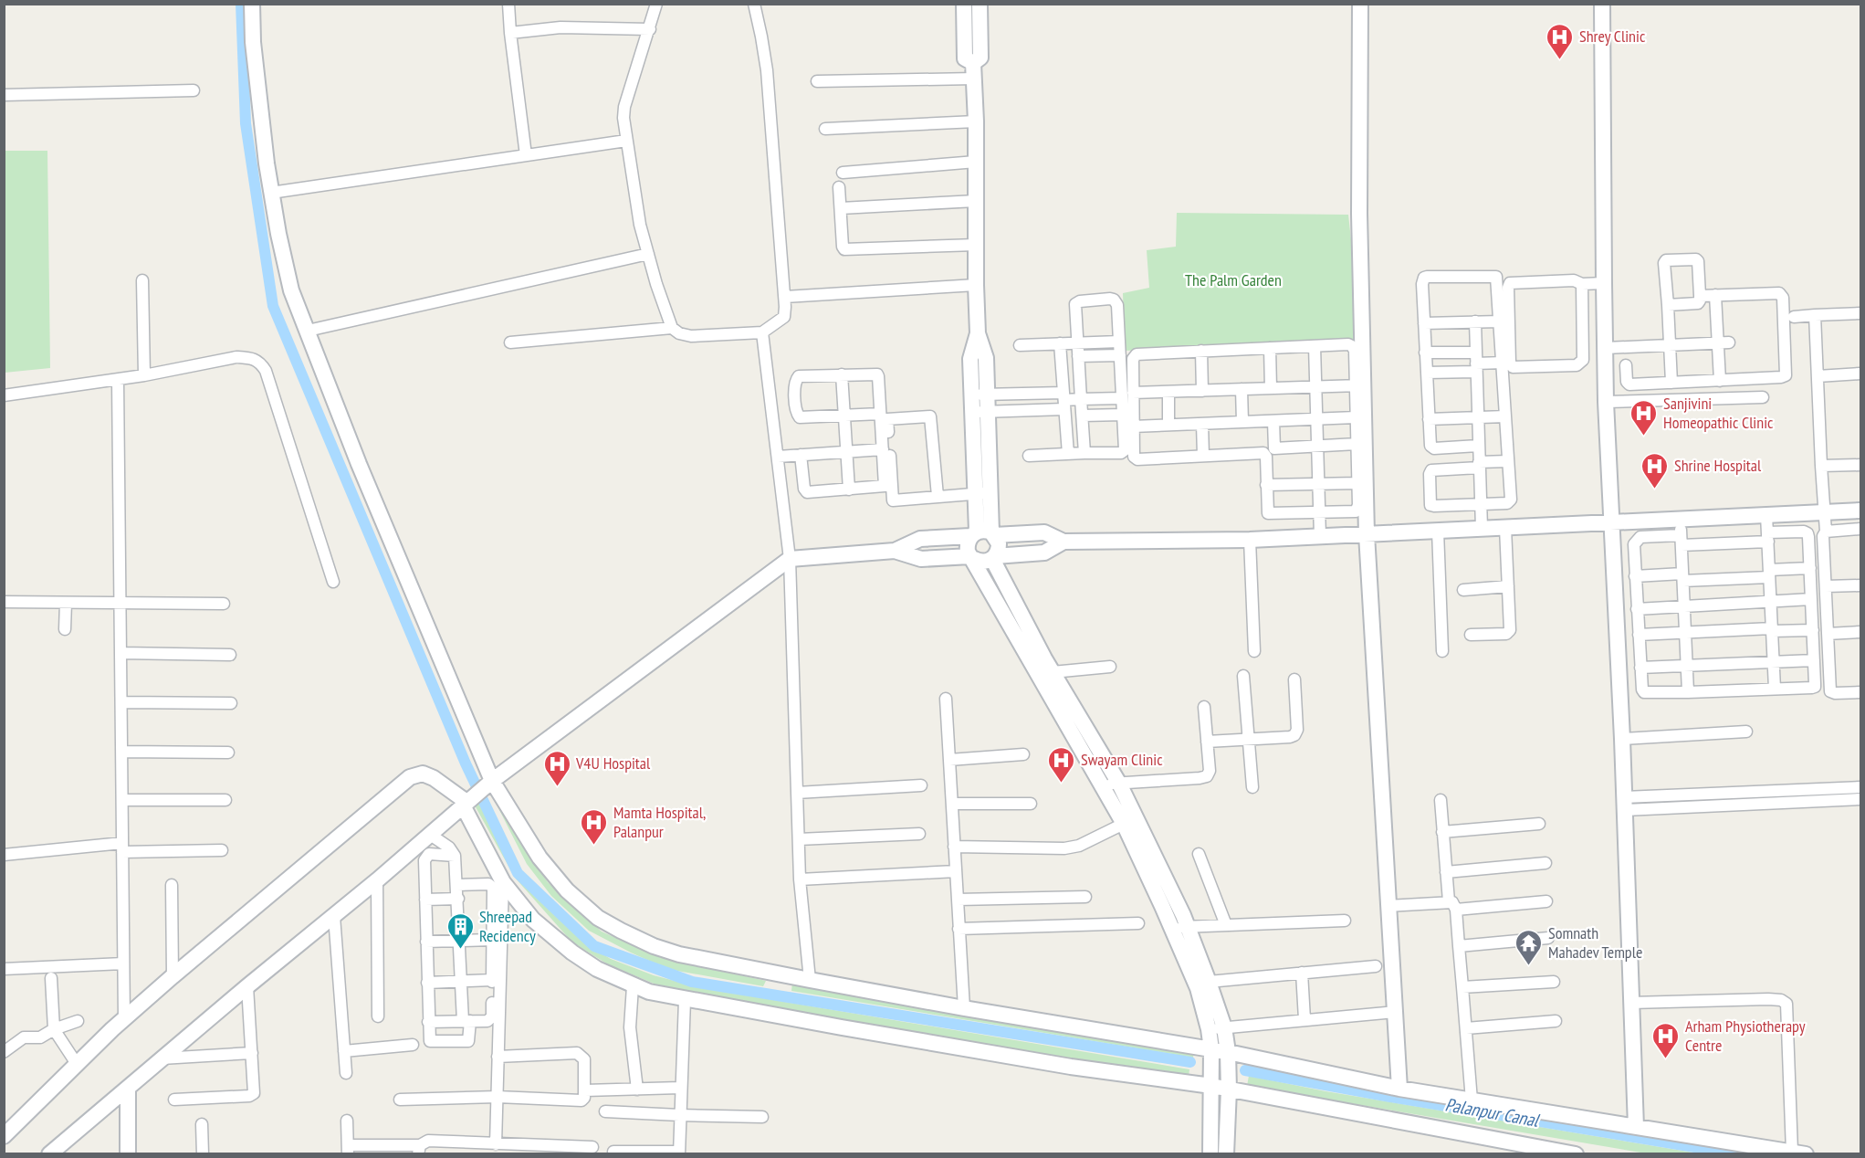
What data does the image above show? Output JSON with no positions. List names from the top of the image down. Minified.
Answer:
{"water":["Palanpur Canal"],"parks":["The Palm Garden"],"places":{"hospital":["Shrey Clinic","Sanjivini Homeopathic Clinic","Shrine Hospital","Swayam Clinic","V4U Hospital","Mamta Hospital, Palanpur","Arham Physiotherapy Centre"],"building":["Shreepad Recidency"],"temple":["Somnath Mahadev Temple"]}}
